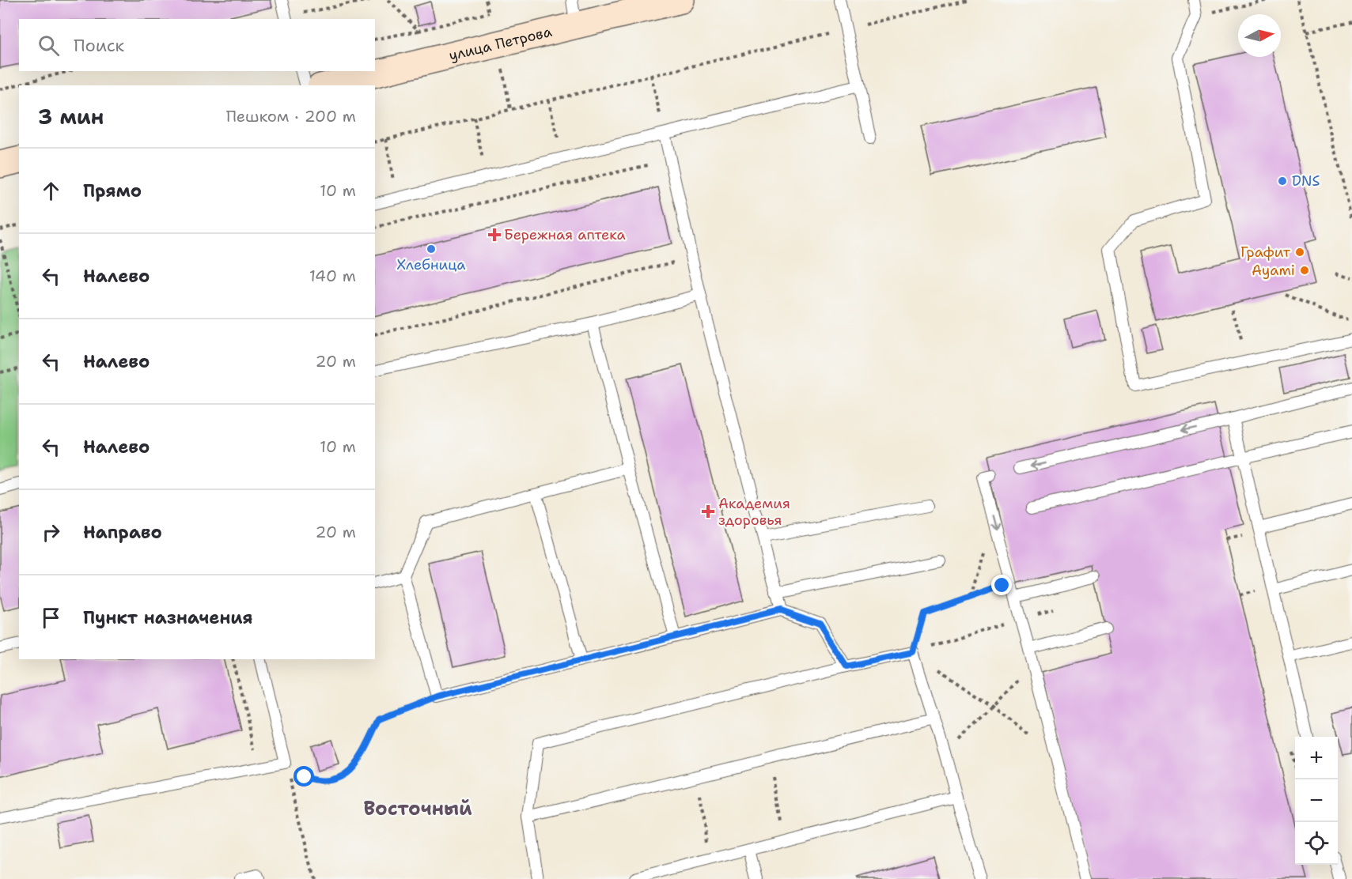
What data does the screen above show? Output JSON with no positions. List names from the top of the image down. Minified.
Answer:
{"streets":{"main road":["улица Петрова"]},"districts":["Восточный"],"places":{"other":["DNS","Хлебница","Графит","Ayami"],"health":["Бережная аптека","Академия здоровья"]},"north":"right","page":{"search":"Поиск","heading":["3 мин","Пешком · 200 m"],"list":[["Прямо","10 m"],["Налево","140 m"],["Налево","20 m"],["Налево","10 m"],["Направо","20 m"],"Пункт назначения"],"map_buttons":["+","−"]}}
